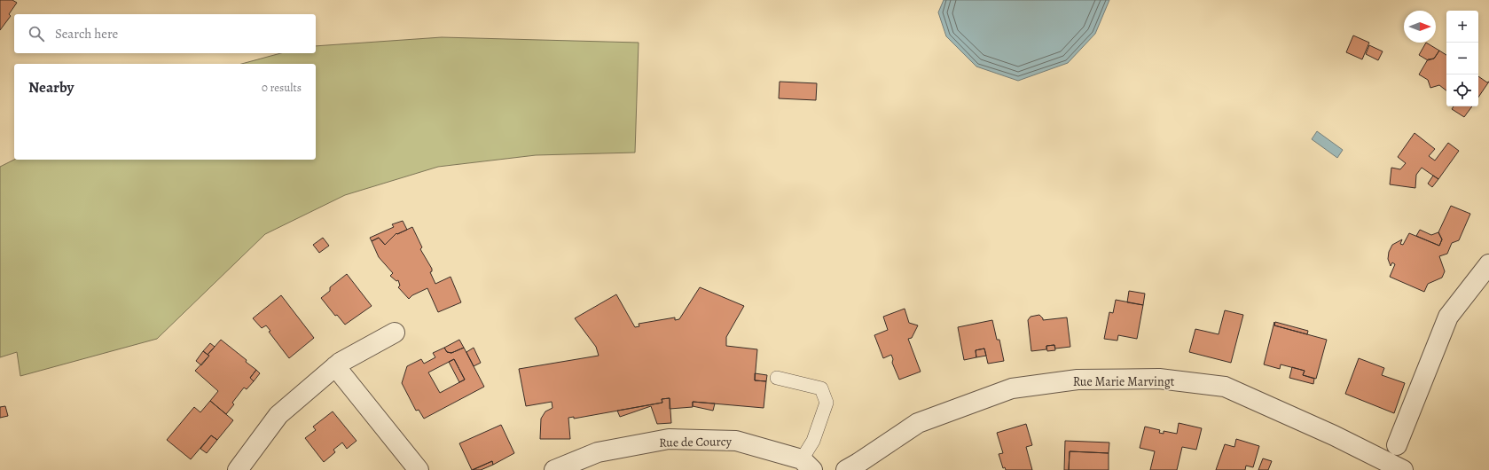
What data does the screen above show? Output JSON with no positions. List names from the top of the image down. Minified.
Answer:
{"streets":{"street":["Rue Marie Marvingt","Rue de Courcy"]},"north":"right","page":{"map_buttons":["+","−"],"search":"Search here","heading":["Nearby","0 results"]}}
